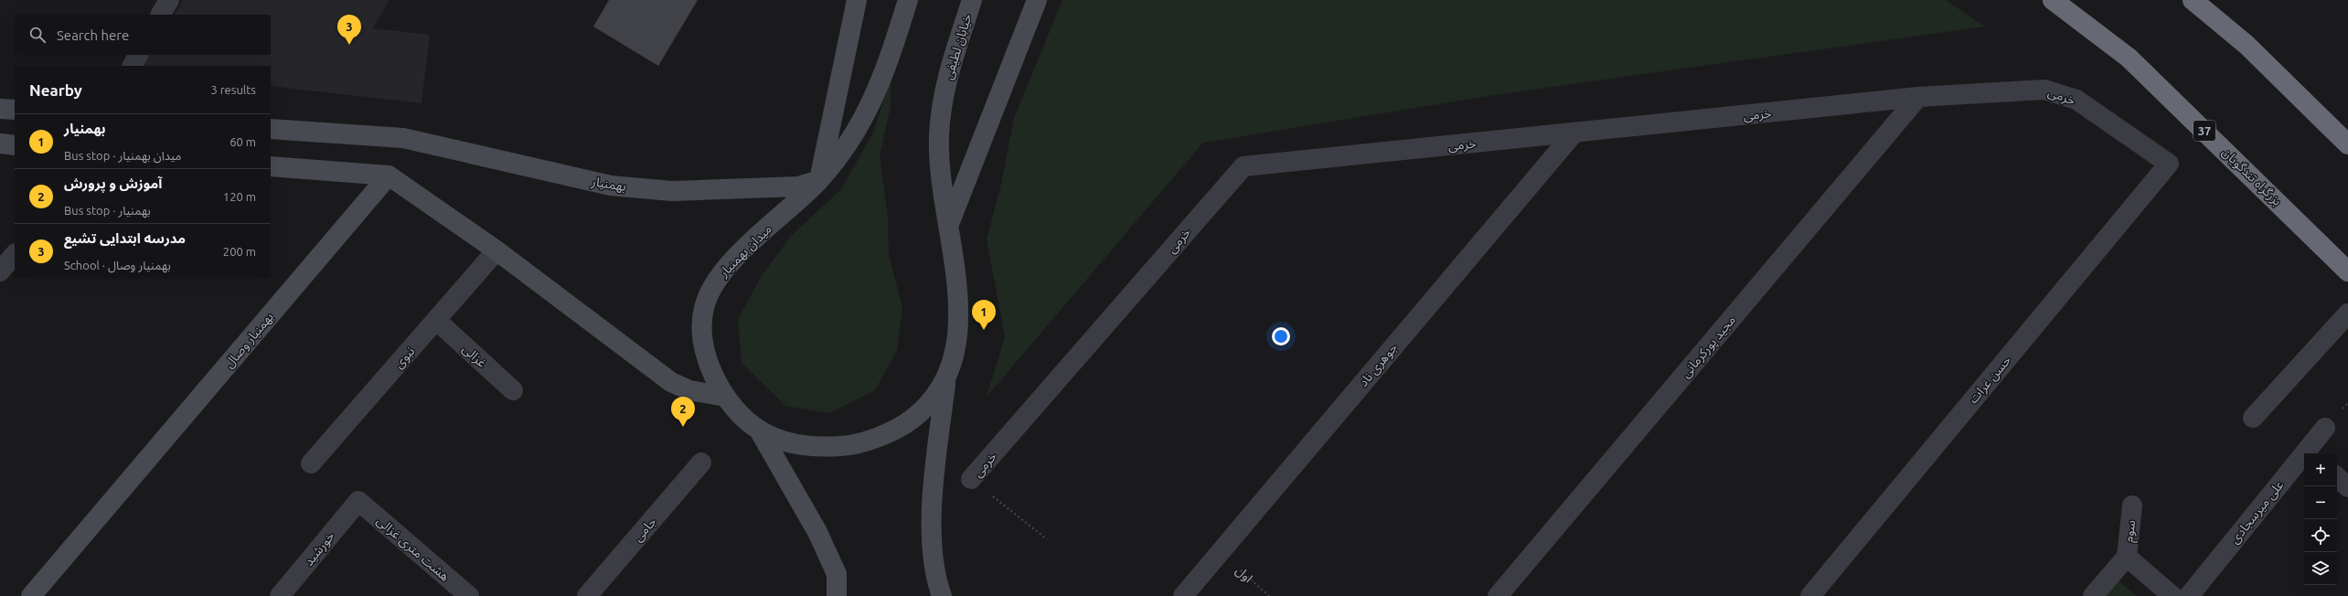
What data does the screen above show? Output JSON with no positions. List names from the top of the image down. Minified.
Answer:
{"streets":{"highway":["37","بزرگراه تندگویان"],"main road":["خیابان لطیفی","بهمنیار","میدان بهمنیار","بهمنیار وصال"],"street":["خرمی","مجید پورکرمانی","غزالی","نبوی","جوهری ناد","حسن غرات","علی میرسجادی","جامی","سوم","خورشید","هشت متری غزالی"],"path":["اول"]},"crossings":[["خیابان لطیفی","میدان بهمنیار"],["خرمی","مجید پورکرمانی"],["خرمی","جوهری ناد"],["خرمی","حسن غرات"],["بهمنیار","میدان بهمنیار"],["غزالی","نبوی"],["جوهری ناد","اول"],["خورشید","هشت متری غزالی"]],"page":{"pins":["3","1","2"],"search":"Search here","heading":["Nearby","3 results"],"list":[{"mark":"1","name":"بهمنیار","note":"Bus stop · میدان بهمنیار","value":"60 m"},{"mark":"2","name":"آموزش و پرورش","note":"Bus stop · بهمنیار","value":"120 m"},{"mark":"3","name":"مدرسه ابتدایی تشیع","note":"School · بهمنیار وصال","value":"200 m"}],"map_buttons":["+","−"]}}
